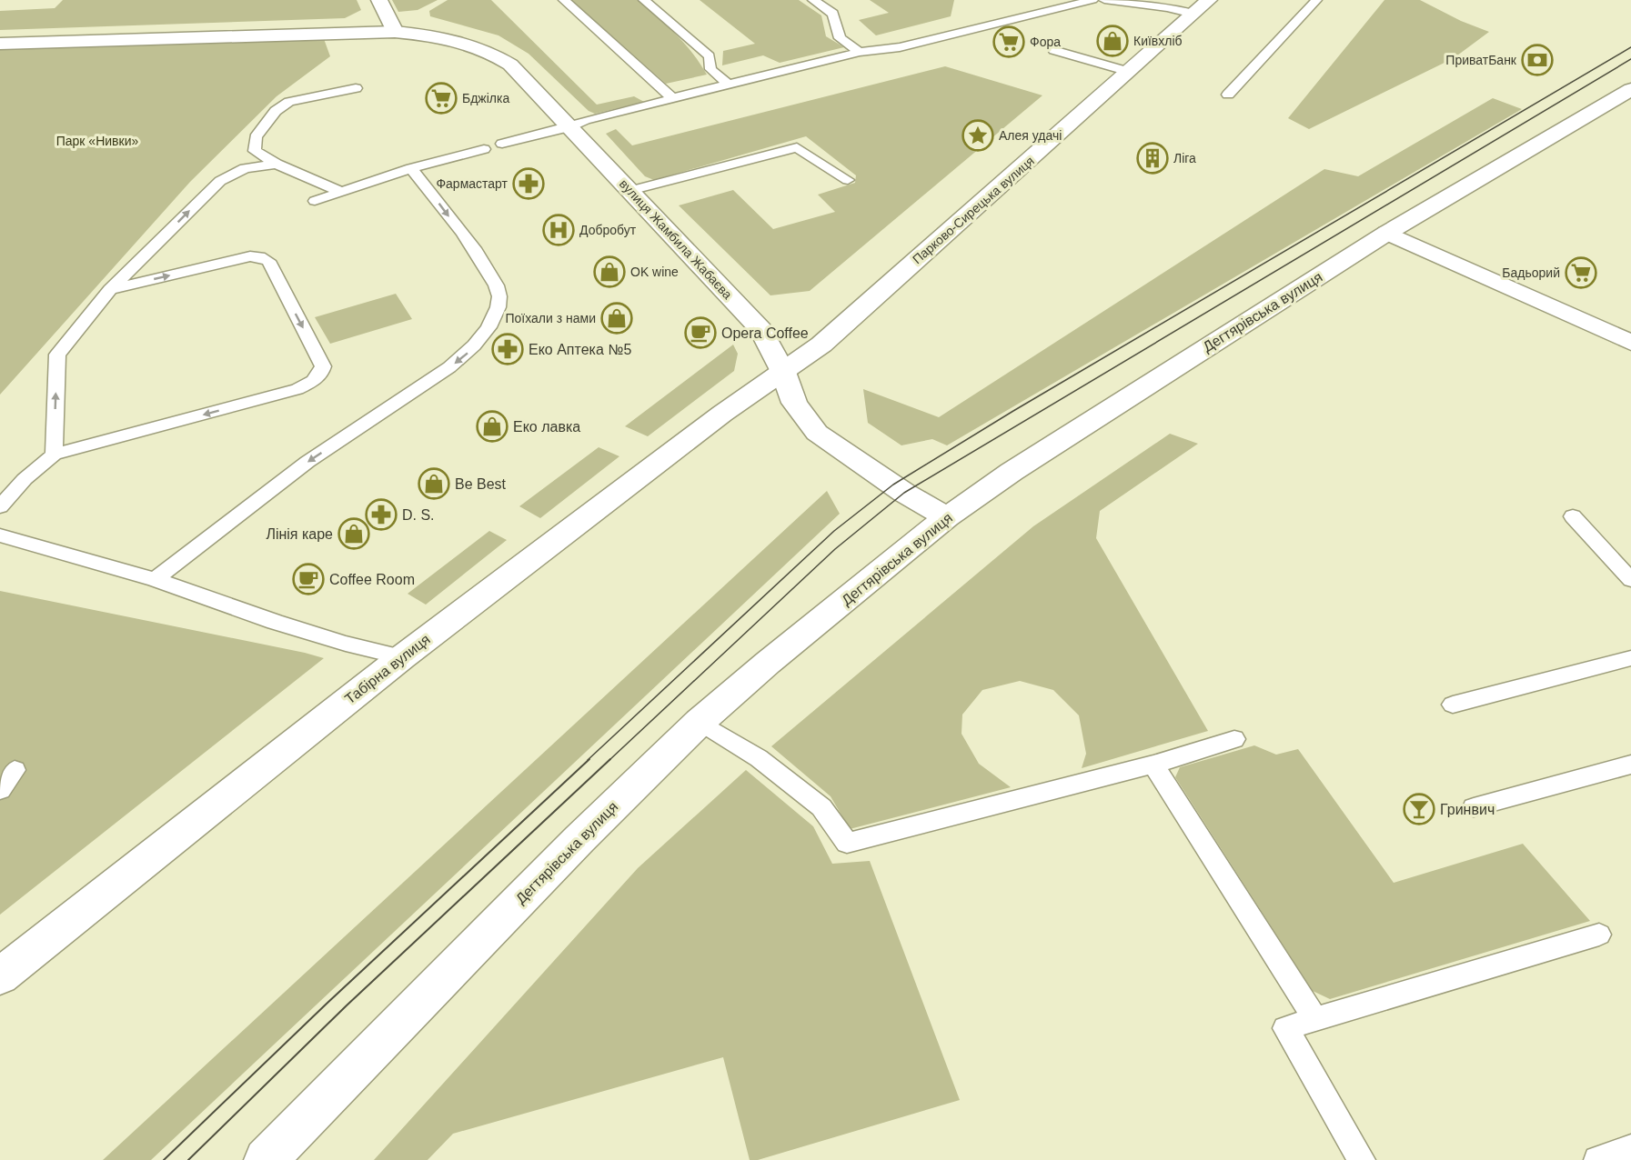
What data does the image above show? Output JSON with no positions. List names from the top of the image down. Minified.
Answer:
{"streets":{"street":["Парково-Сирецька вулиця","вулиця Жамбила Жабаєва","Дегтярівська вулиця","Табірна вулиця"]},"crossings":[["Парково-Сирецька вулиця","вулиця Жамбила Жабаєва"],["Парково-Сирецька вулиця","Табірна вулиця"],["вулиця Жамбила Жабаєва","Дегтярівська вулиця"],["вулиця Жамбила Жабаєва","Табірна вулиця"]],"parks":["Парк «Нивки»"],"places":{"shop":["Київхліб","OK wine","Поїхали з нами","Еко лавка","Be Best","Лінія каре"],"supermarket":["Фора","Бджілка","Бадьорий"],"bank":["ПриватБанк"],"place":["Алея удачі"],"building":["Ліга"],"pharmacy":["Фармастарт","Еко Аптека №5","D. S."],"hospital":["Добробут"],"cafe":["Opera Coffee","Coffee Room"],"bar":["Гринвич"]}}
